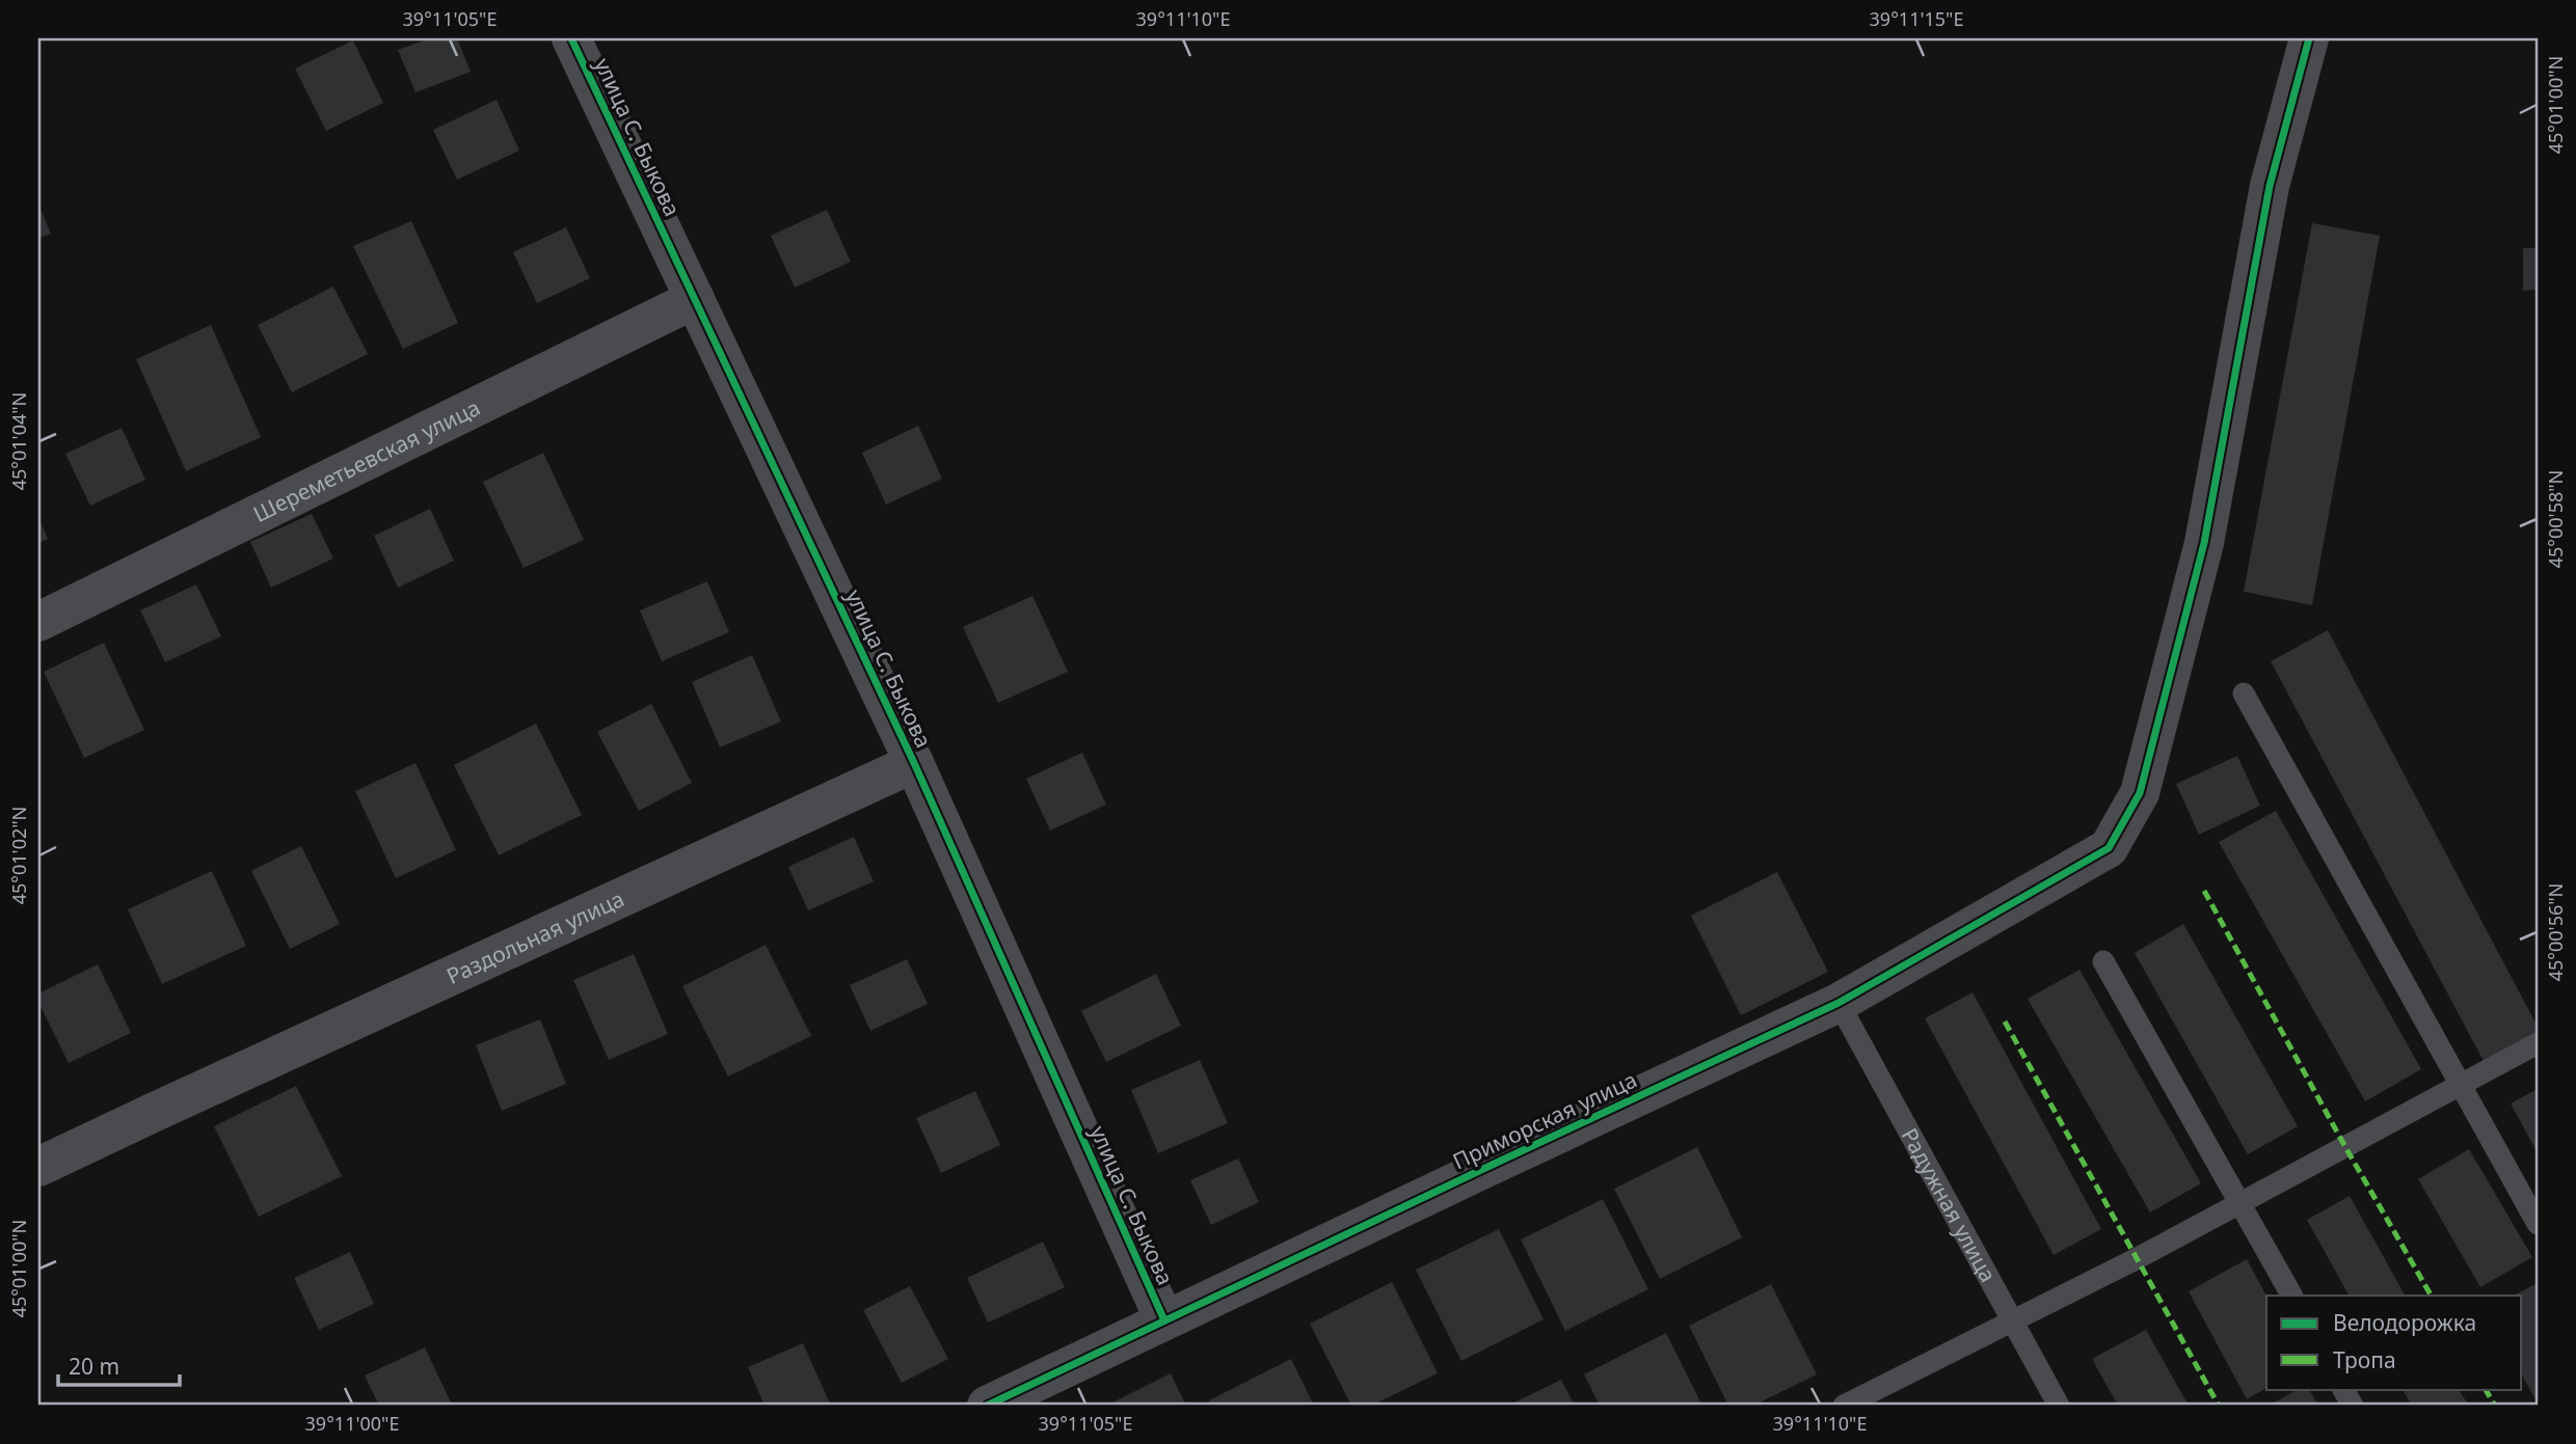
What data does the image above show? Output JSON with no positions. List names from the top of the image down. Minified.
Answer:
{"streets":{"street":["улица С. Быкова","Шереметьевская улица","Раздольная улица","Приморская улица"],"lane":["Радужная улица"]},"crossings":[["улица С. Быкова","Шереметьевская улица"],["улица С. Быкова","Раздольная улица"],["улица С. Быкова","Приморская улица"],["Приморская улица","Радужная улица"]],"legend":["Велодорожка","Тропа"],"scale_bar":"20 m","coordinates":["39°11'05\"E","39°11'10\"E","39°11'15\"E","45°01'00\"N","45°01'04\"N","45°00'58\"N","45°01'02\"N","45°00'56\"N","39°11'00\"E"]}
